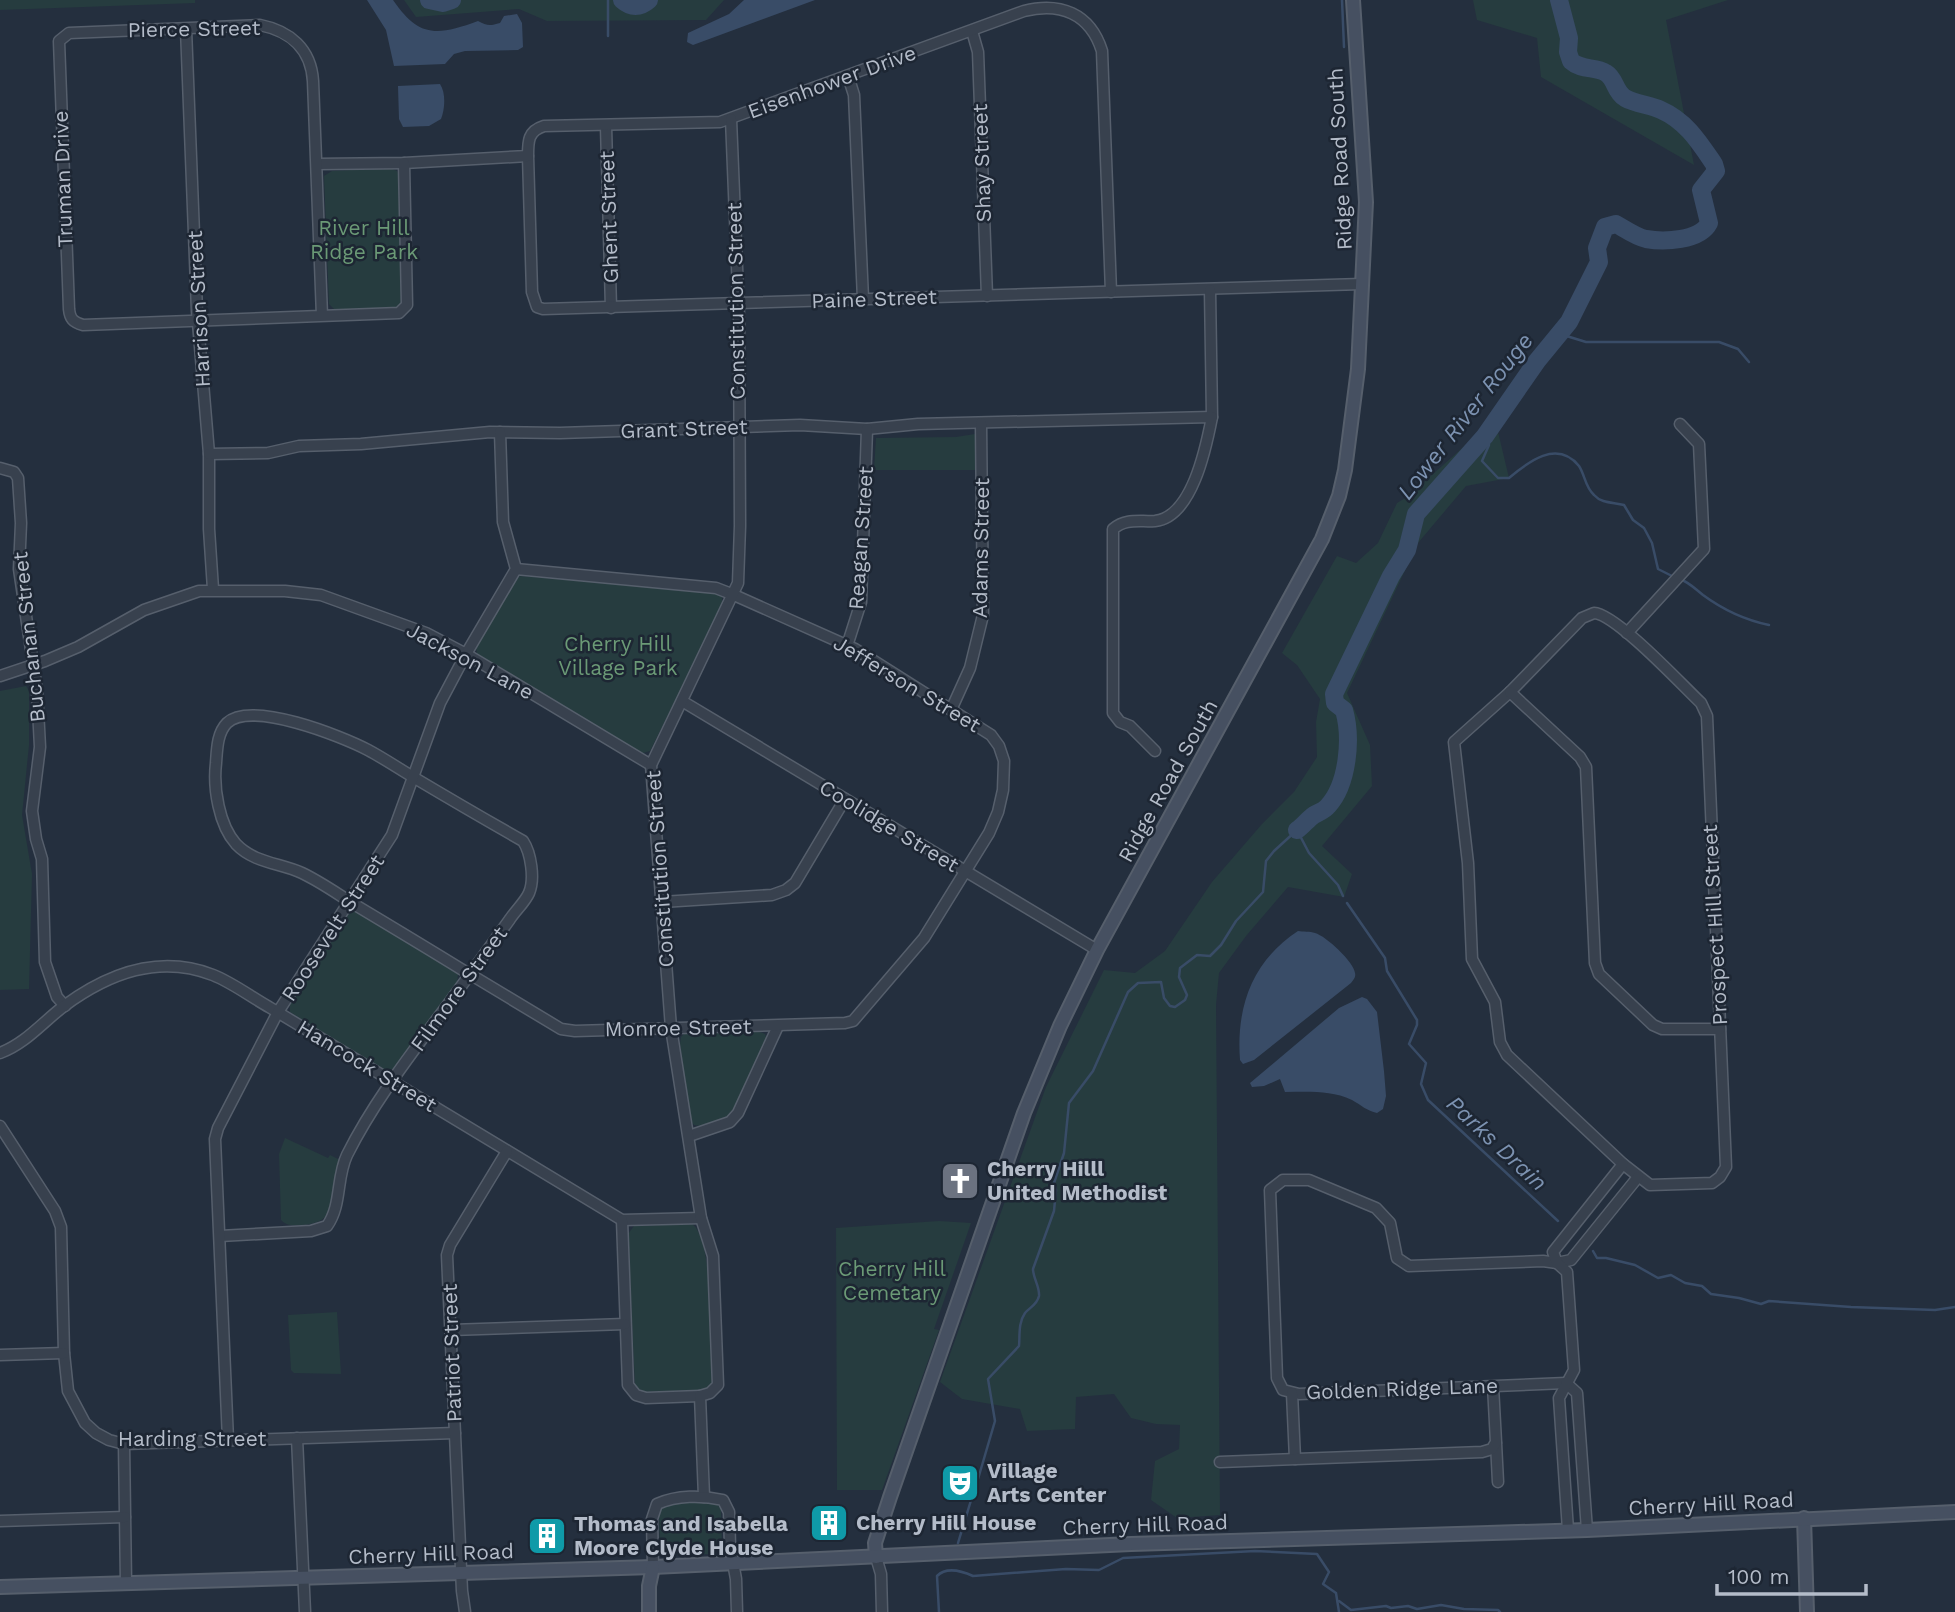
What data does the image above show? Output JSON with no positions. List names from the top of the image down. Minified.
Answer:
{"streets":{"main road":["Ridge Road South","Cherry Hill Road"],"street":["Pierce Street","Eisenhower Drive","Shay Street","Truman Drive","Ghent Street","Paine Street","Constitution Street","Harrison Street","Grant Street","Reagan Street","Adams Street","Buchanan Street","Jackson Lane","Jefferson Street","Coolidge Street","Prospect Hill Street","Roosevelt Street","Filmore Street","Monroe Street","Hancock Street","Patriot Street","Golden Ridge Lane","Harding Street"]},"crossings":[["Pierce Street","Truman Drive"],["Pierce Street","Harrison Street"],["Eisenhower Drive","Shay Street"],["Eisenhower Drive","Ghent Street"],["Eisenhower Drive","Paine Street"],["Eisenhower Drive","Constitution Street"],["Ridge Road South","Paine Street"],["Ridge Road South","Coolidge Street"],["Ridge Road South","Cherry Hill Road"],["Shay Street","Paine Street"],["Truman Drive","Harrison Street"],["Ghent Street","Paine Street"],["Paine Street","Constitution Street"],["Constitution Street","Grant Street"],["Constitution Street","Jackson Lane"],["Constitution Street","Jefferson Street"],["Constitution Street","Coolidge Street"],["Constitution Street","Monroe Street"],["Harrison Street","Grant Street"],["Harrison Street","Jackson Lane"],["Grant Street","Reagan Street"],["Grant Street","Adams Street"],["Reagan Street","Jefferson Street"],["Adams Street","Jefferson Street"],["Buchanan Street","Jackson Lane"],["Buchanan Street","Hancock Street"],["Jackson Lane","Roosevelt Street"],["Jefferson Street","Coolidge Street"],["Jefferson Street","Roosevelt Street"],["Jefferson Street","Monroe Street"],["Coolidge Street","Monroe Street"],["Roosevelt Street","Filmore Street"],["Roosevelt Street","Monroe Street"],["Roosevelt Street","Hancock Street"],["Roosevelt Street","Harding Street"],["Filmore Street","Monroe Street"],["Filmore Street","Hancock Street"],["Hancock Street","Patriot Street"],["Patriot Street","Harding Street"],["Patriot Street","Cherry Hill Road"]],"water":["Lower River Rouge","Parks Drain"],"parks":["River Hill Ridge Park","Cherry Hill Village Park","Cherry Hill Cemetary"],"places":{"church":["Cherry Hilll United Methodist"],"theatre":["Village Arts Center"],"building":["Cherry Hill House","Thomas and Isabella Moore Clyde House"]},"scale_bar":"100 m"}
